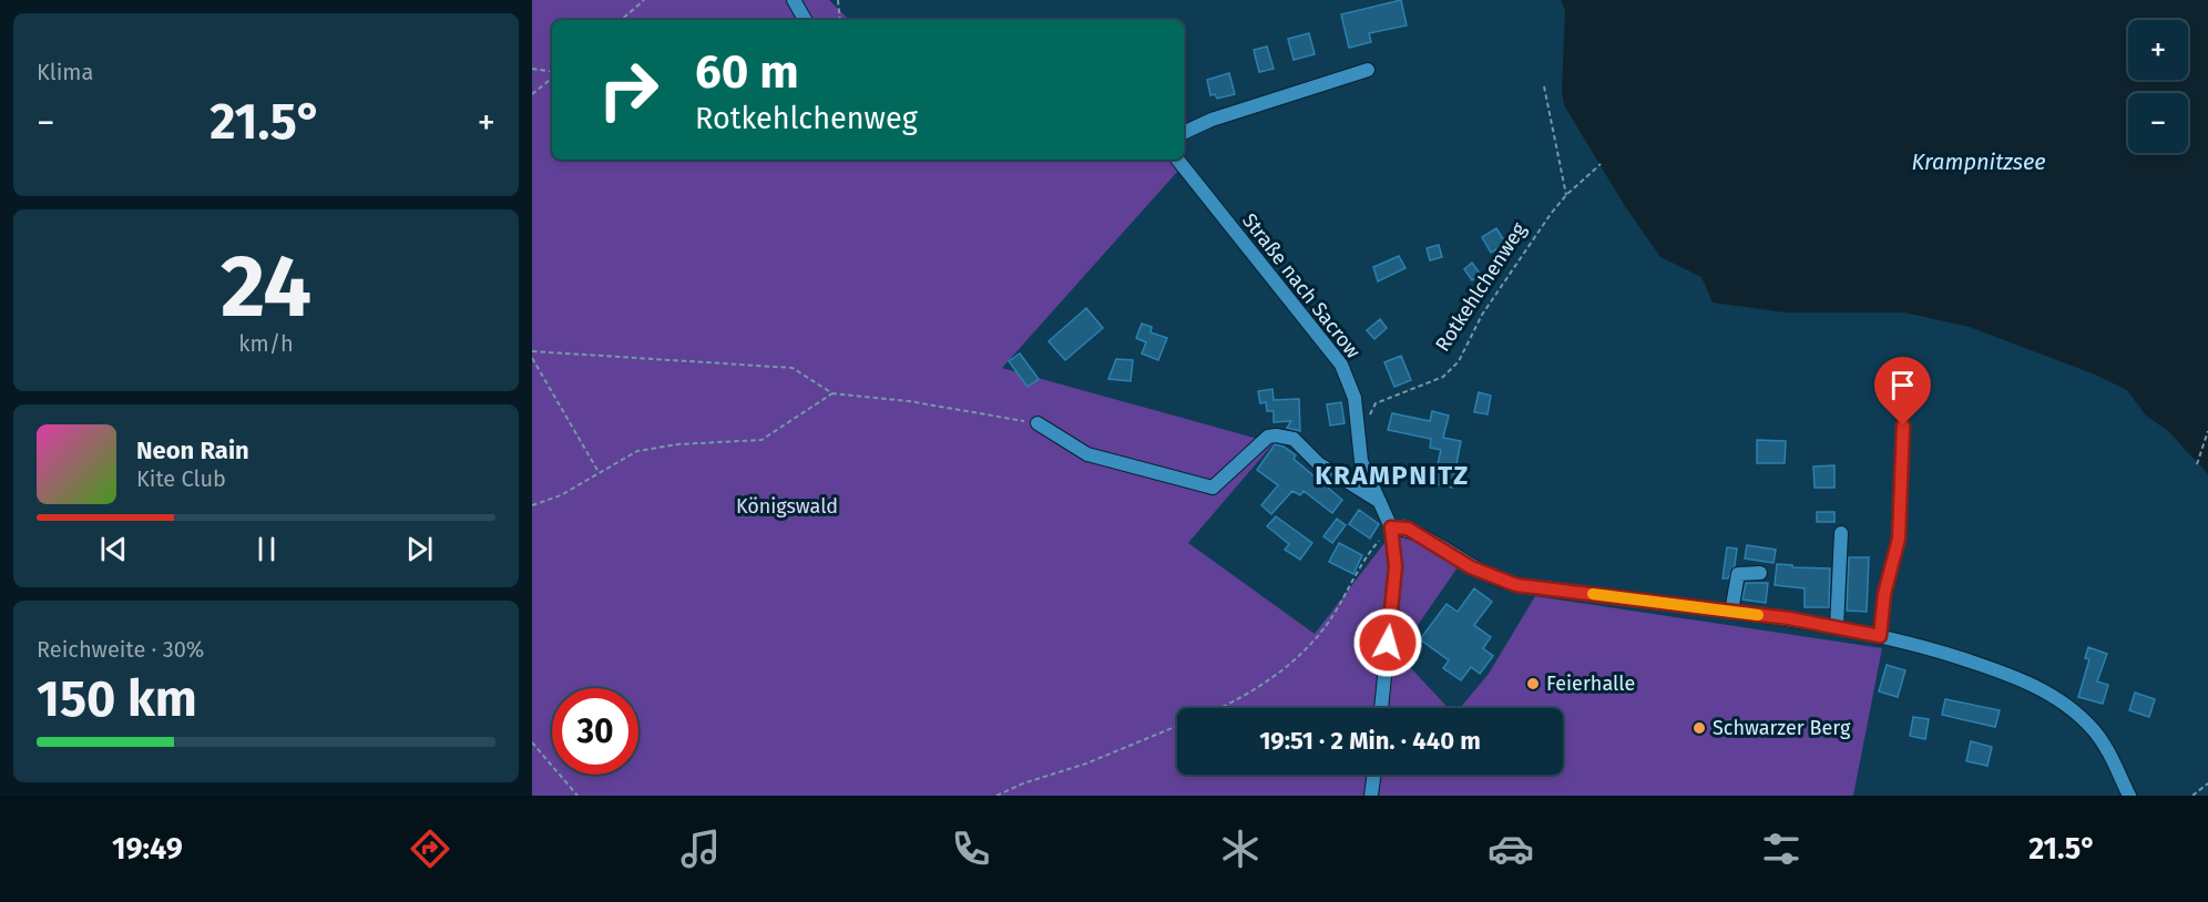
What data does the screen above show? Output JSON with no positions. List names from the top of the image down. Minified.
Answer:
{"streets":{"street":["Straße nach Sacrow"],"path":["Rotkehlchenweg"]},"crossings":[["Straße nach Sacrow","Rotkehlchenweg"]],"districts":["KRAMPNITZ"],"water":["Krampnitzsee"],"parks":["Königswald"],"places":["Feierhalle","Schwarzer Berg"],"page":{"tile":["Klima",["24","km/h"],["Reichweite · 30%","150 km"]],"map_buttons":["+","−"],"turn":["60 m","Rotkehlchenweg"],"heat":["−","21.5°","+"],"song":["Neon Rain","Kite Club"],"limit":"30","trip":"19:51 · 2 Min. · 440 m","tabs":["19:49","21.5°"]}}
